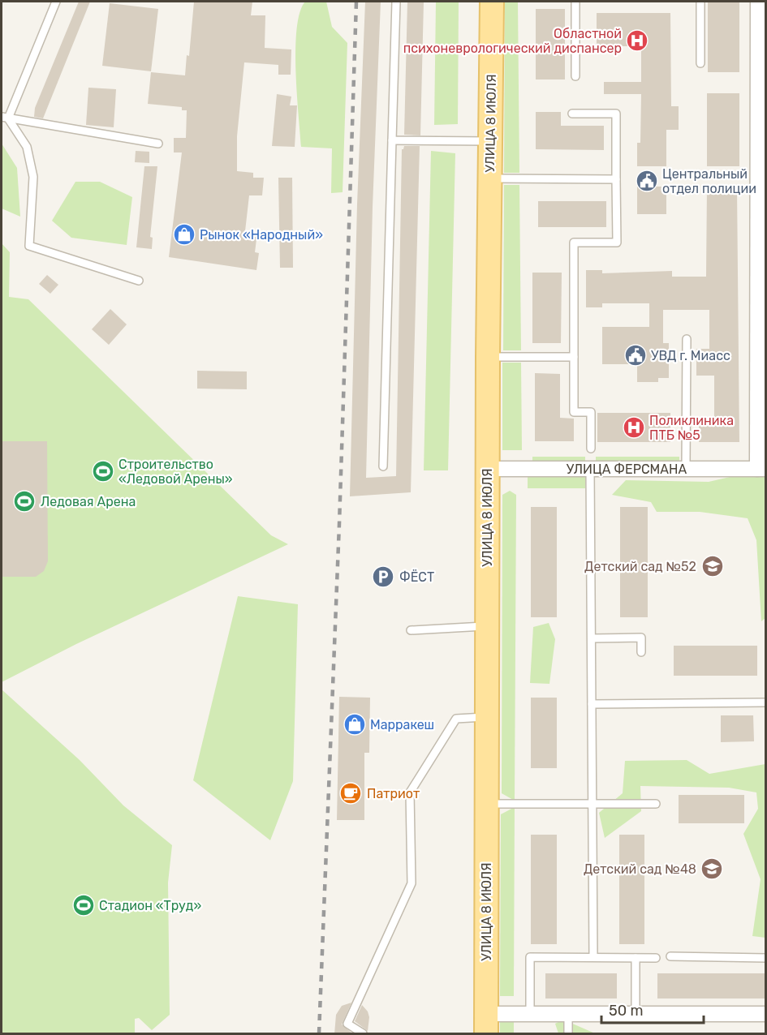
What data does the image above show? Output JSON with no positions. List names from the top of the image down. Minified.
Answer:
{"streets":{"main road":["УЛИЦА 8 ИЮЛЯ"],"street":["УЛИЦА ФЕРСМАНА"]},"crossings":[["УЛИЦА 8 ИЮЛЯ","УЛИЦА ФЕРСМАНА"]],"places":{"hospital":["Областной психоневрологический диспансер","Поликлиника ПТБ №5"],"public building":["Центральный отдел полиции","УВД г. Миасс"],"shop":["Рынок «Народный»","Марракеш"],"sports":["Строительство «Ледовой Арены»","Ледовая Арена","Стадион «Труд»"],"school or university":["Детский сад №52","Детский сад №48"],"parking":["ФЁСТ"],"cafe":["Патриот"]},"scale_bar":"50 m"}
